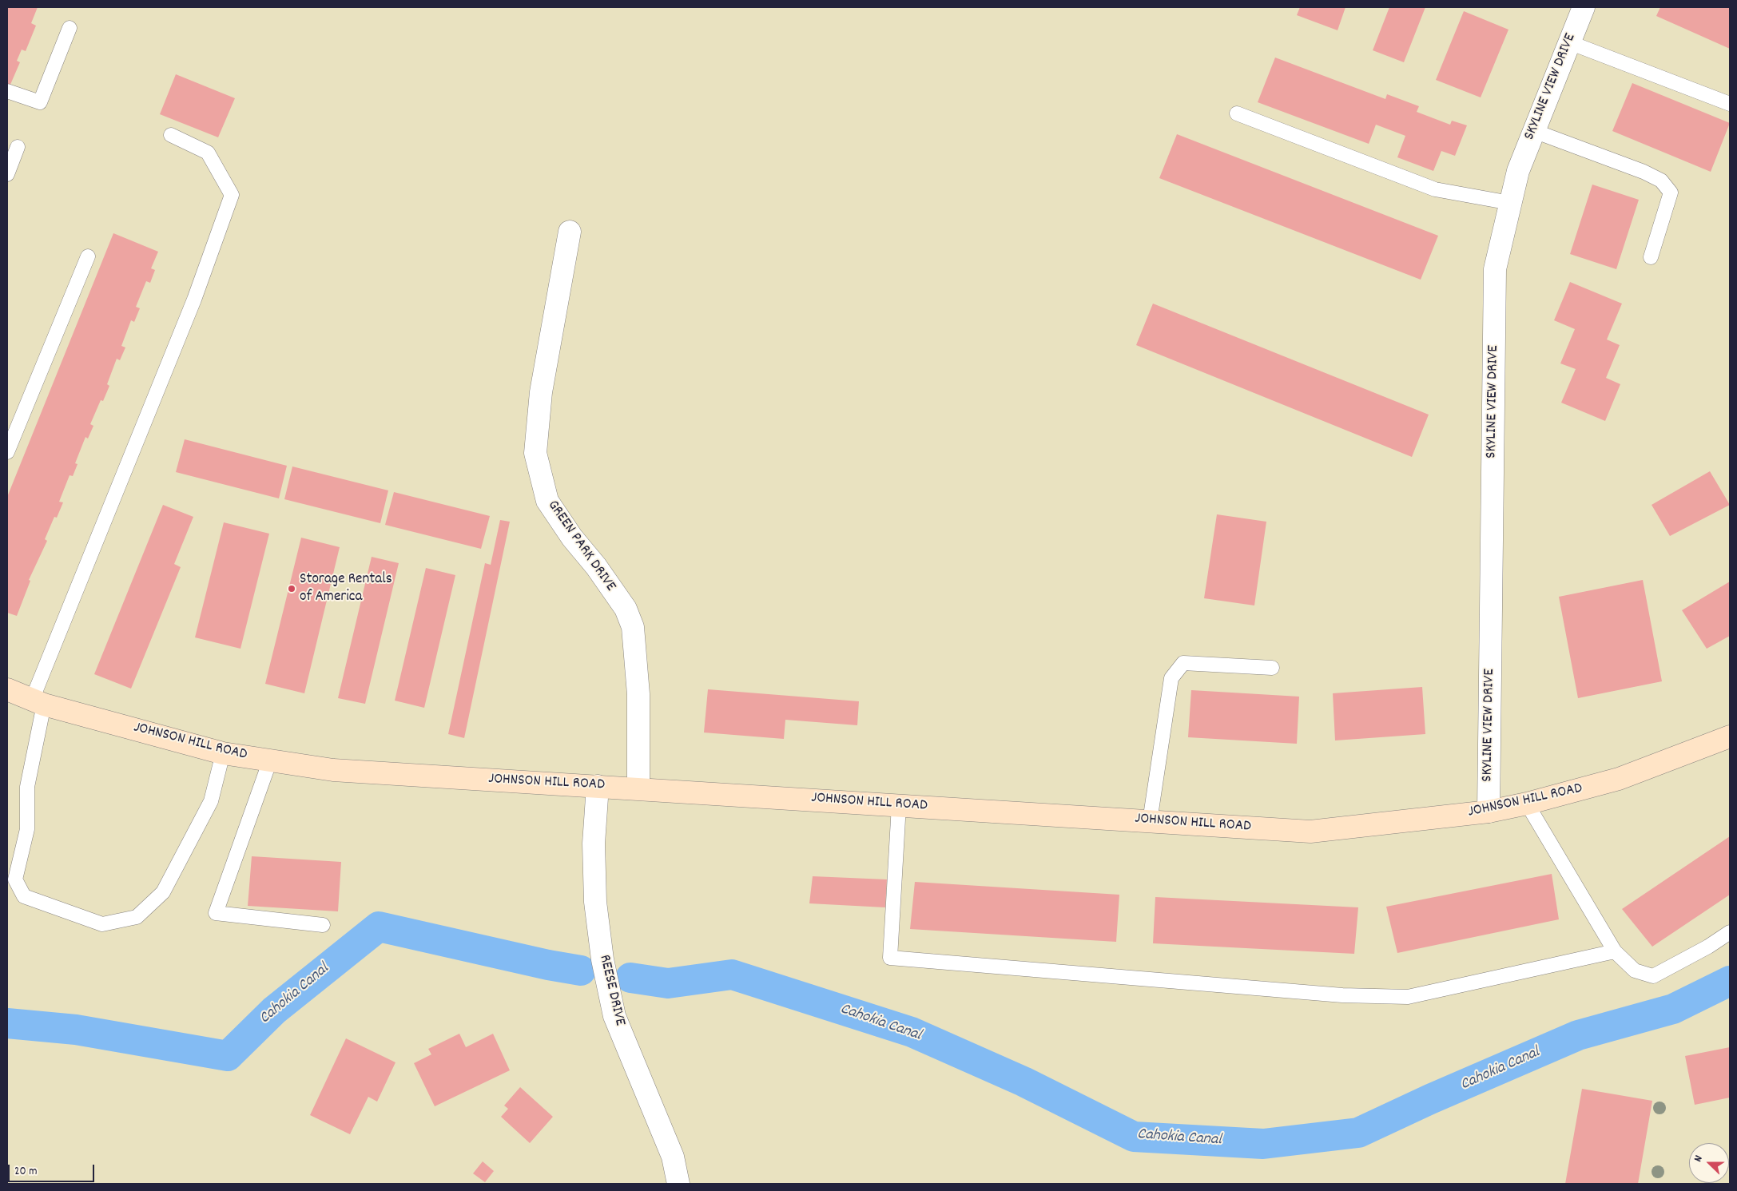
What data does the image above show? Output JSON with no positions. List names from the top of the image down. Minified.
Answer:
{"streets":{"street":["SKYLINE VIEW DRIVE","GREEN PARK DRIVE","JOHNSON HILL ROAD","REESE DRIVE"]},"crossings":[["SKYLINE VIEW DRIVE","JOHNSON HILL ROAD"],["GREEN PARK DRIVE","JOHNSON HILL ROAD"],["JOHNSON HILL ROAD","REESE DRIVE"]],"water":["Cahokia Canal"],"places":["Storage Rentals of America"],"scale_bar":"20 m","north":"left"}
